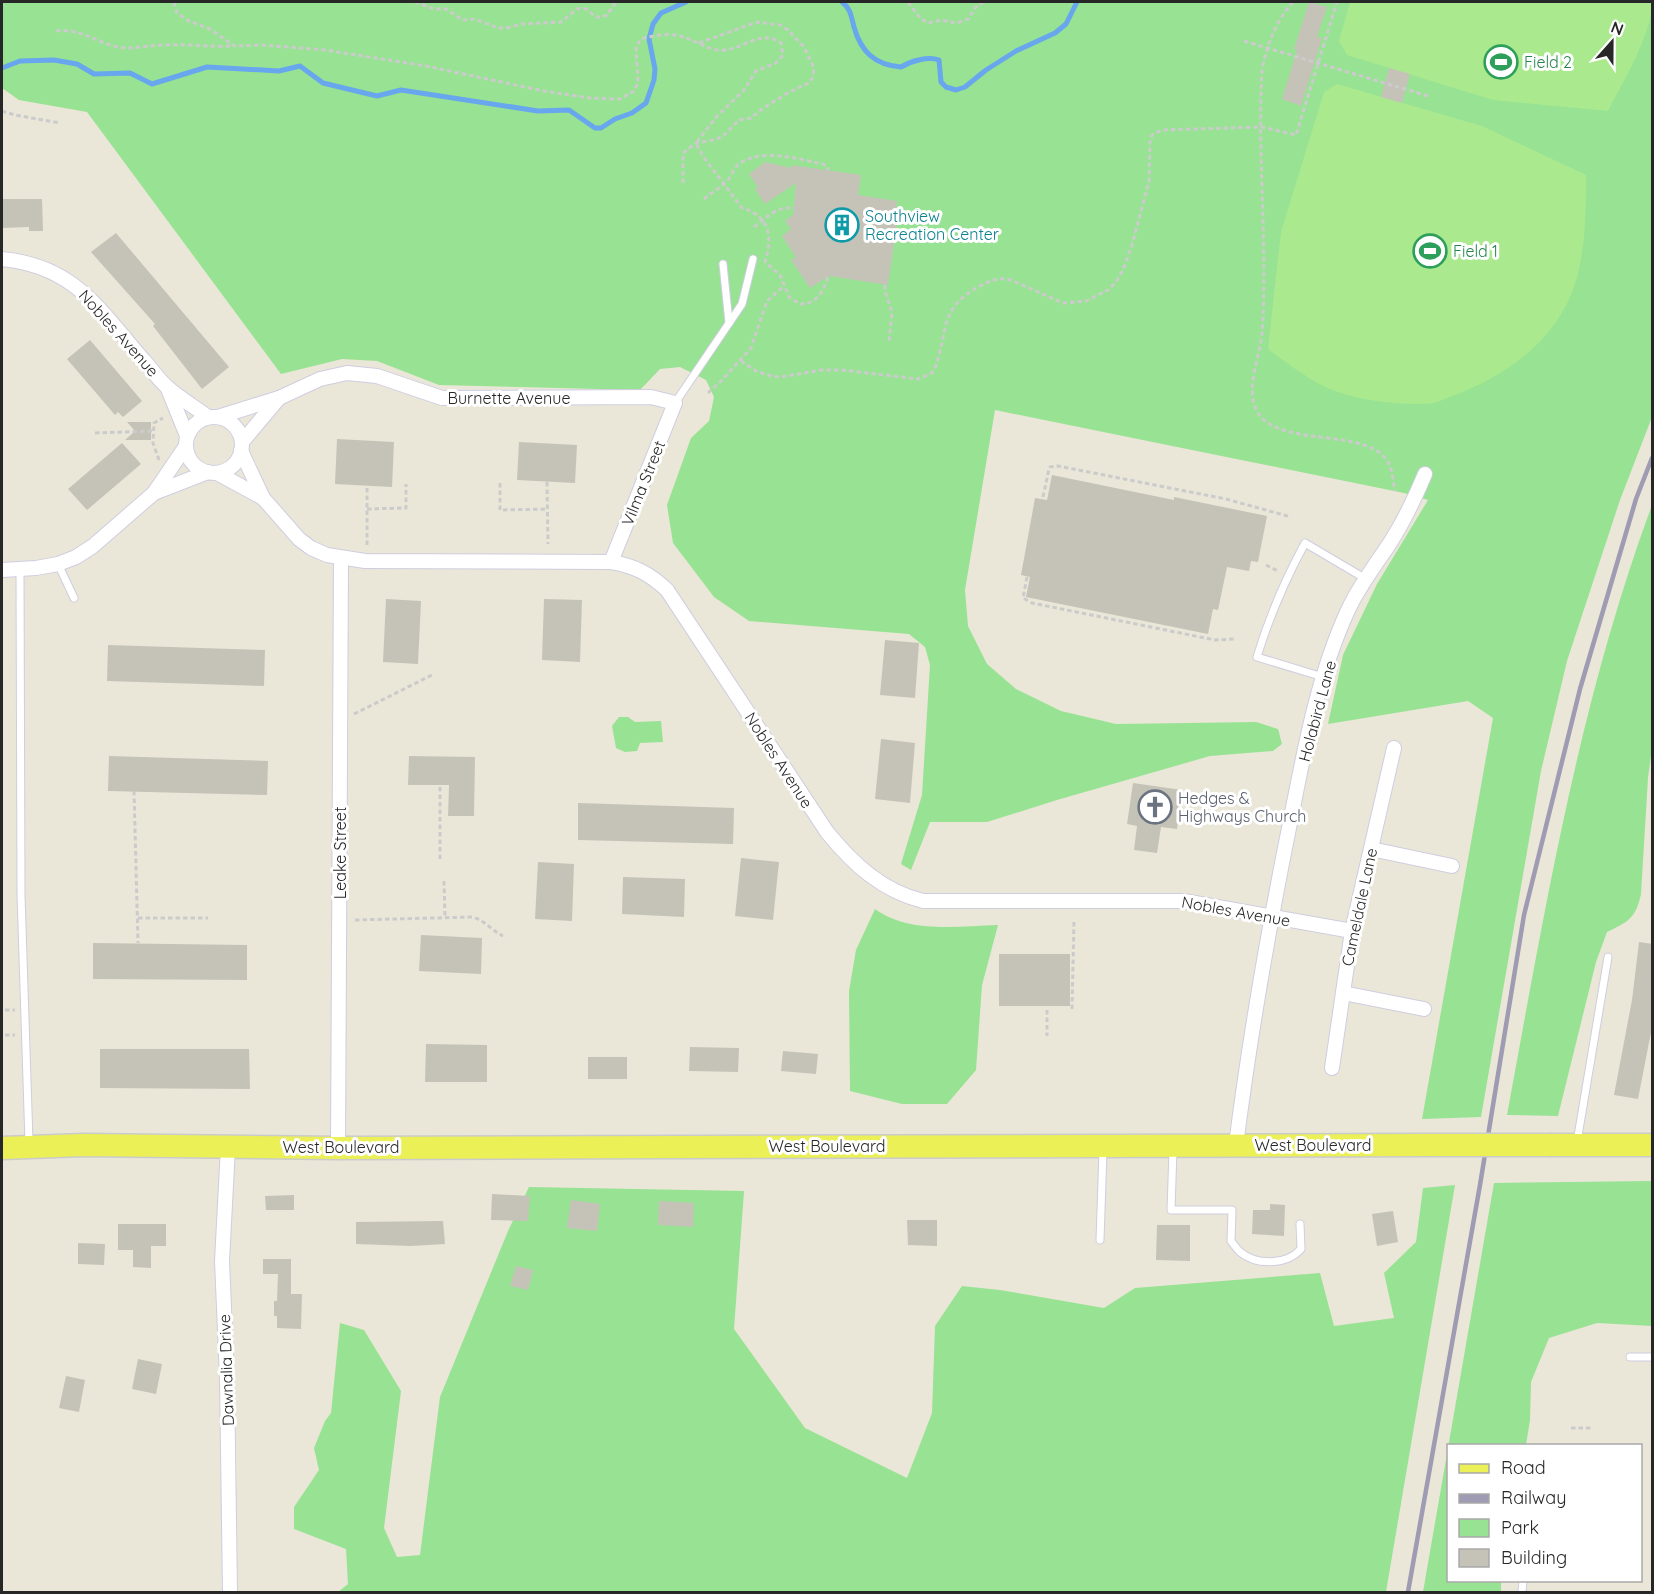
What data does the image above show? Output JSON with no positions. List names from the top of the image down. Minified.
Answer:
{"streets":{"main road":["West Boulevard"],"street":["Nobles Avenue","Burnette Avenue","Vilma Street","Holabird Lane","Leake Street","Cameldale Lane","Dawnalia Drive"]},"crossings":[["Nobles Avenue","Burnette Avenue"],["Nobles Avenue","Vilma Street"],["Nobles Avenue","Holabird Lane"],["Nobles Avenue","Leake Street"],["Nobles Avenue","Cameldale Lane"],["Burnette Avenue","Vilma Street"],["Holabird Lane","West Boulevard"],["Leake Street","West Boulevard"],["West Boulevard","Dawnalia Drive"]],"places":{"sports":["Field 2","Field 1"],"building":["Southview Recreation Center"],"church":["Hedges & Highways Church"]},"legend":["Road","Railway","Park","Building"],"north":"top"}
